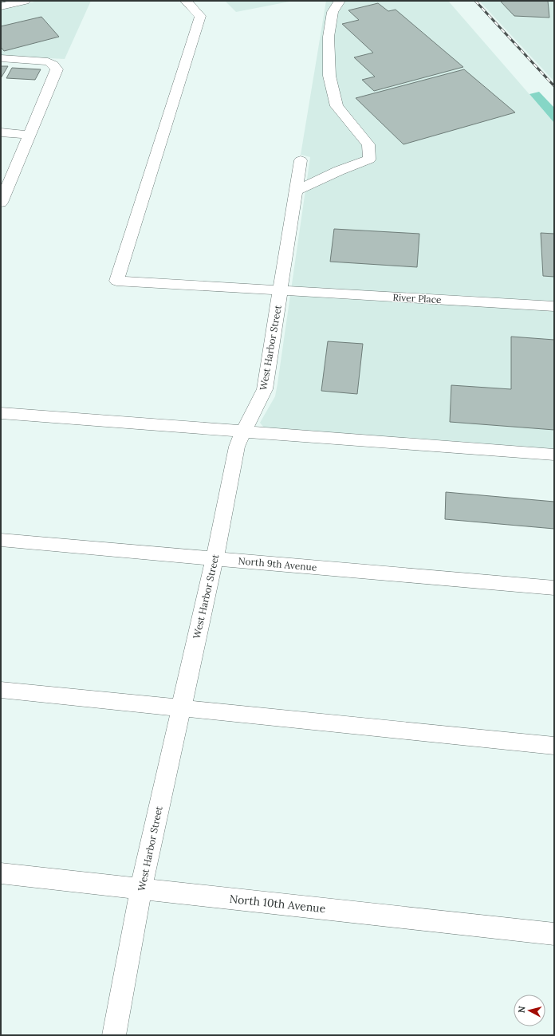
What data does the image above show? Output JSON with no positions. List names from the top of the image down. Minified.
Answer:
{"streets":{"street":["River Place","West Harbor Street","North 9th Avenue","North 10th Avenue"]},"crossings":[["River Place","West Harbor Street"],["West Harbor Street","North 9th Avenue"],["West Harbor Street","North 10th Avenue"]],"north":"left"}
